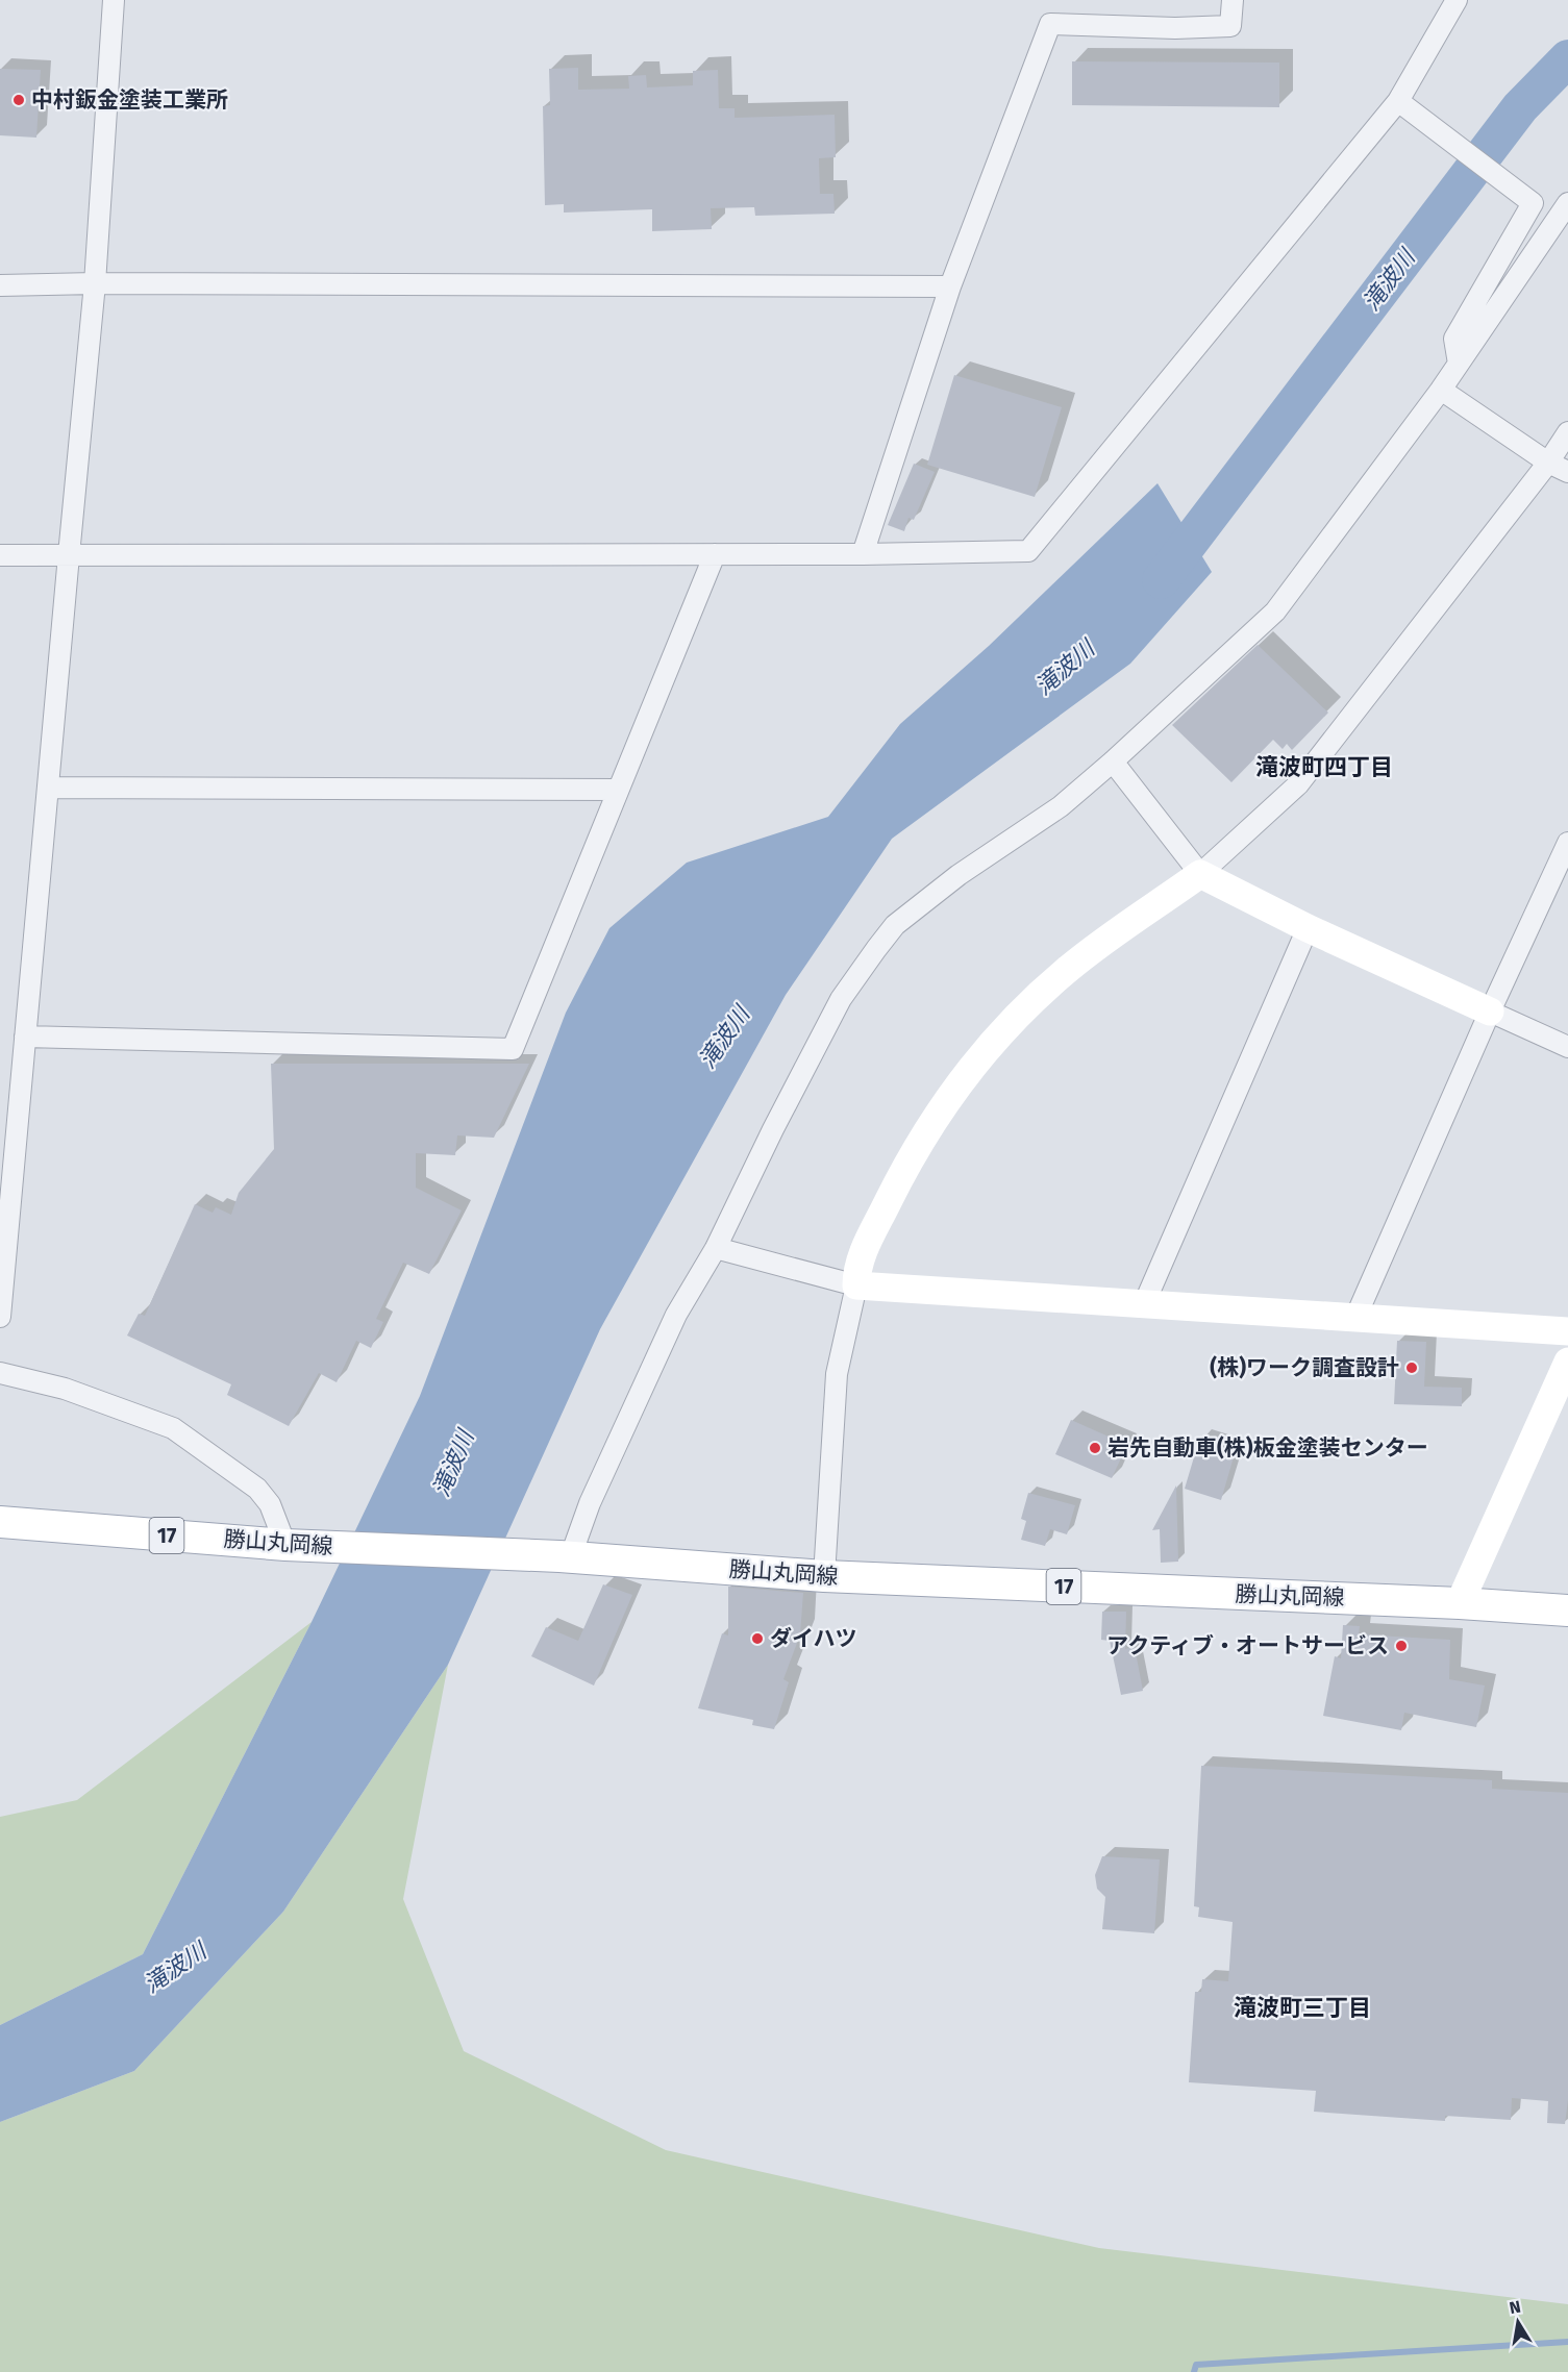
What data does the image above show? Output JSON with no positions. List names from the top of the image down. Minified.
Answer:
{"streets":{"main road":["17","勝山丸岡線"]},"districts":["滝波町四丁目","滝波町三丁目"],"water":["滝波川"],"places":["中村鈑金塗装工業所","(株)ワーク調査設計","岩先自動車(株)板金塗装センター","ダイハツ","アクティブ・オートサービス"],"north":"top"}
